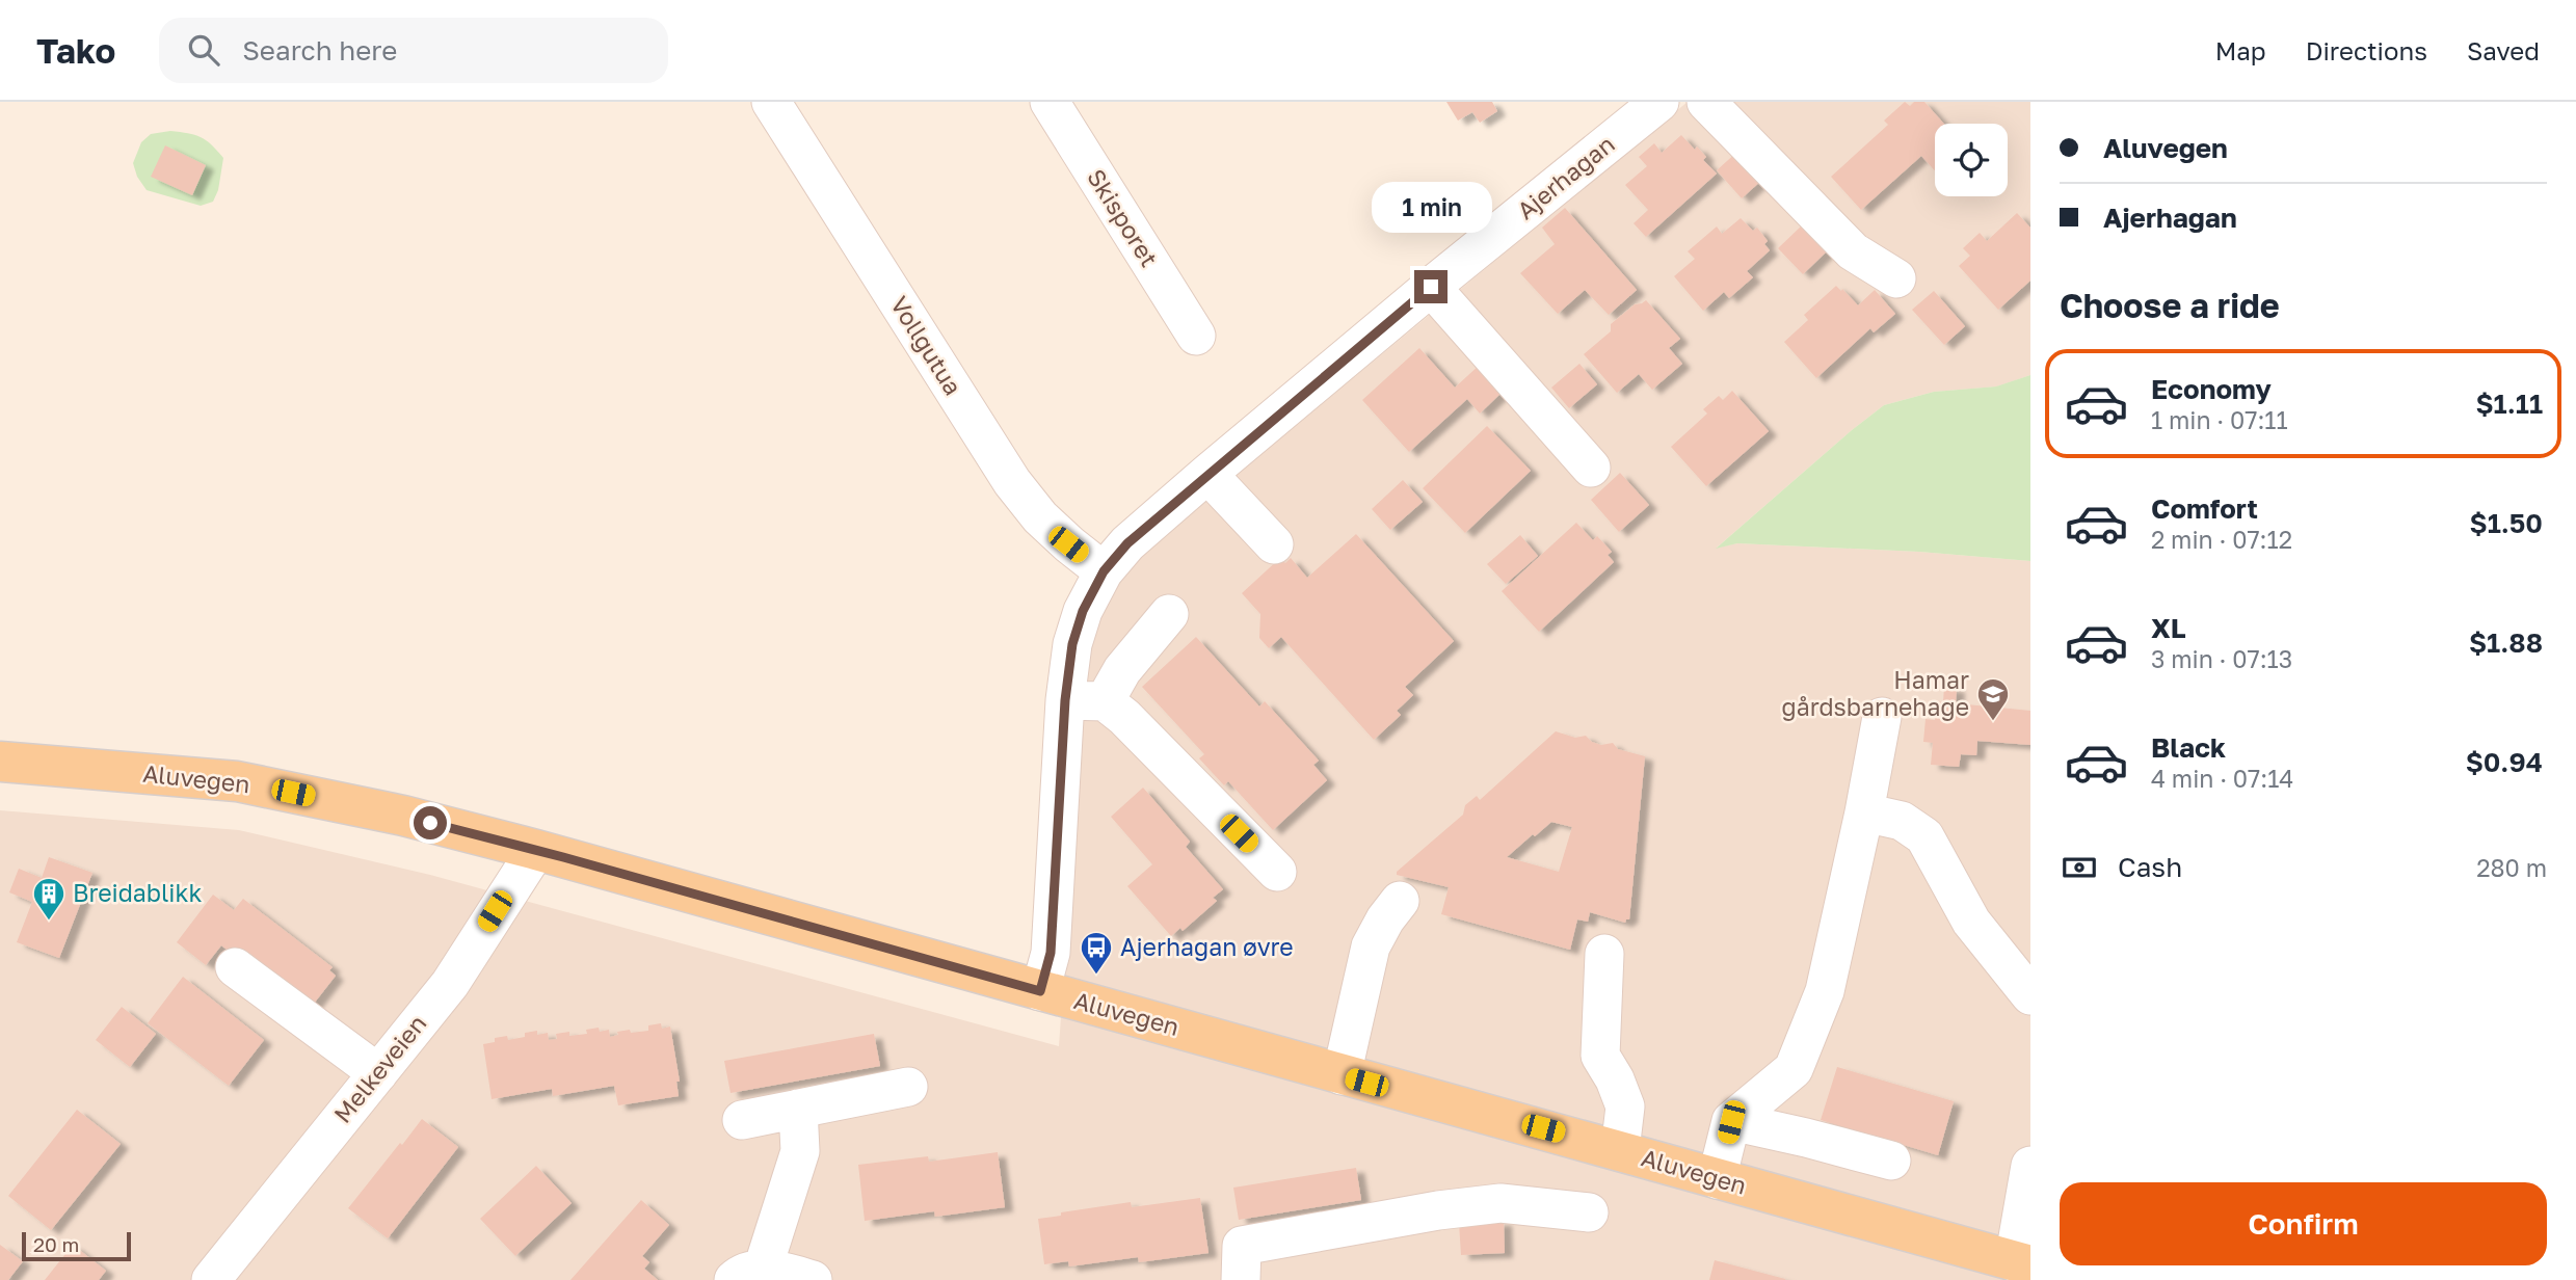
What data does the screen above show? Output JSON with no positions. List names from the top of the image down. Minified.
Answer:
{"streets":{"main road":["Aluvegen"],"street":["Ajerhagan","Skisporet","Vollgutua","Melkeveien"]},"crossings":[["Ajerhagan","Vollgutua"],["Ajerhagan","Aluvegen"],["Aluvegen","Melkeveien"]],"places":{"school or university":["Hamar gårdsbarnehage"],"building":["Breidablikk"],"bus stop":["Ajerhagan øvre"]},"scale_bar":"20 m","page":{"header":"Tako","search":"Search here","nav":["Map","Directions","Saved"],"banner":["Aluvegen","Ajerhagan"],"bubble":"1 min","heading":"Choose a ride","list":[{"name":"Economy","note":"1 min · 07:11","value":"$1.11"},{"name":"Comfort","note":"2 min · 07:12","value":"$1.50"},{"name":"XL","note":"3 min · 07:13","value":"$1.88"},{"name":"Black","note":"4 min · 07:14","value":"$0.94"}],"pay":["Cash","280 m"],"buttons":"Confirm","scale":"20 m"}}
